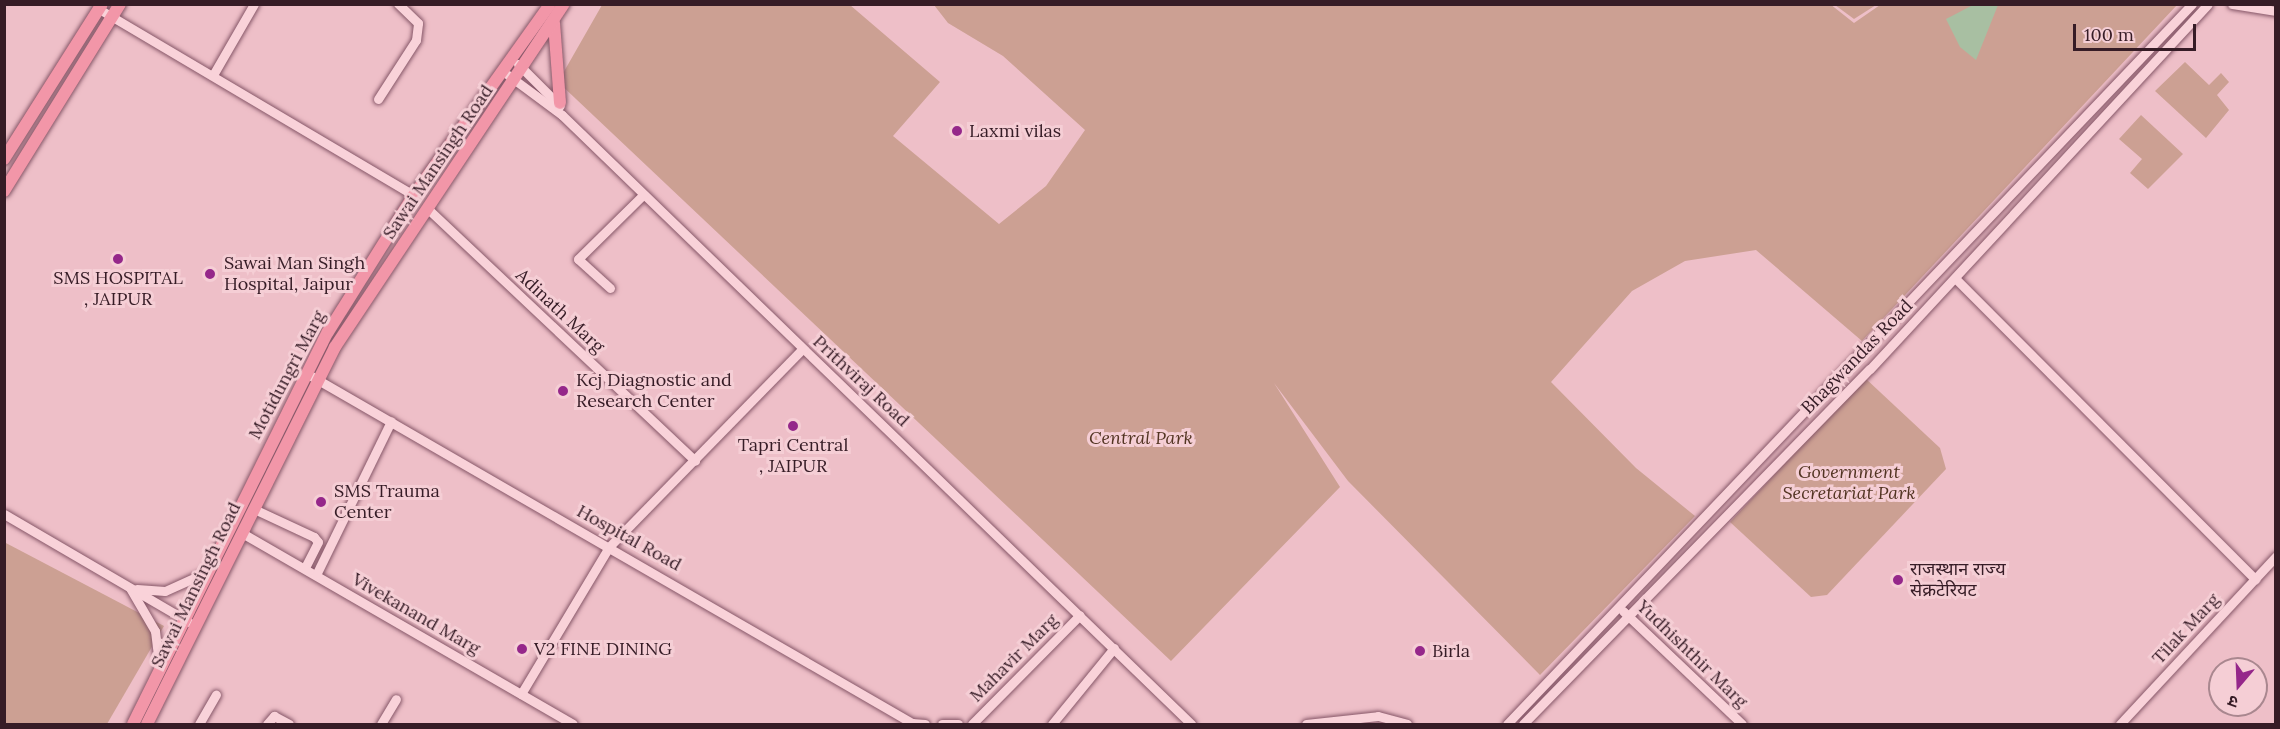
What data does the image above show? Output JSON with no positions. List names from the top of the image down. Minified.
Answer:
{"streets":{"main road":["Sawai Mansingh Road","Motidungri Marg"],"street":["Adinath Marg","Bhagwandas Road","Prithviraj Road","Hospital Road","Vivekanand Marg","Tilak Marg","Yudhishthir Marg","Mahavir Marg"]},"crossings":[["Sawai Mansingh Road","Adinath Marg"],["Sawai Mansingh Road","Prithviraj Road"],["Sawai Mansingh Road","Hospital Road"],["Sawai Mansingh Road","Vivekanand Marg"],["Bhagwandas Road","Yudhishthir Marg"],["Motidungri Marg","Prithviraj Road"],["Motidungri Marg","Hospital Road"],["Prithviraj Road","Mahavir Marg"]],"parks":["Central Park","Government Secretariat Park"],"places":["Laxmi vilas","SMS HOSPITAL , JAIPUR","Sawai Man Singh Hospital, Jaipur","Kcj Diagnostic and Research Center","Tapri Central , JAIPUR","SMS Trauma Center","राजस्थान राज्य सेक्रटेरियट","V2 FINE DINING","Birla"],"scale_bar":"100 m","north":"bottom"}
